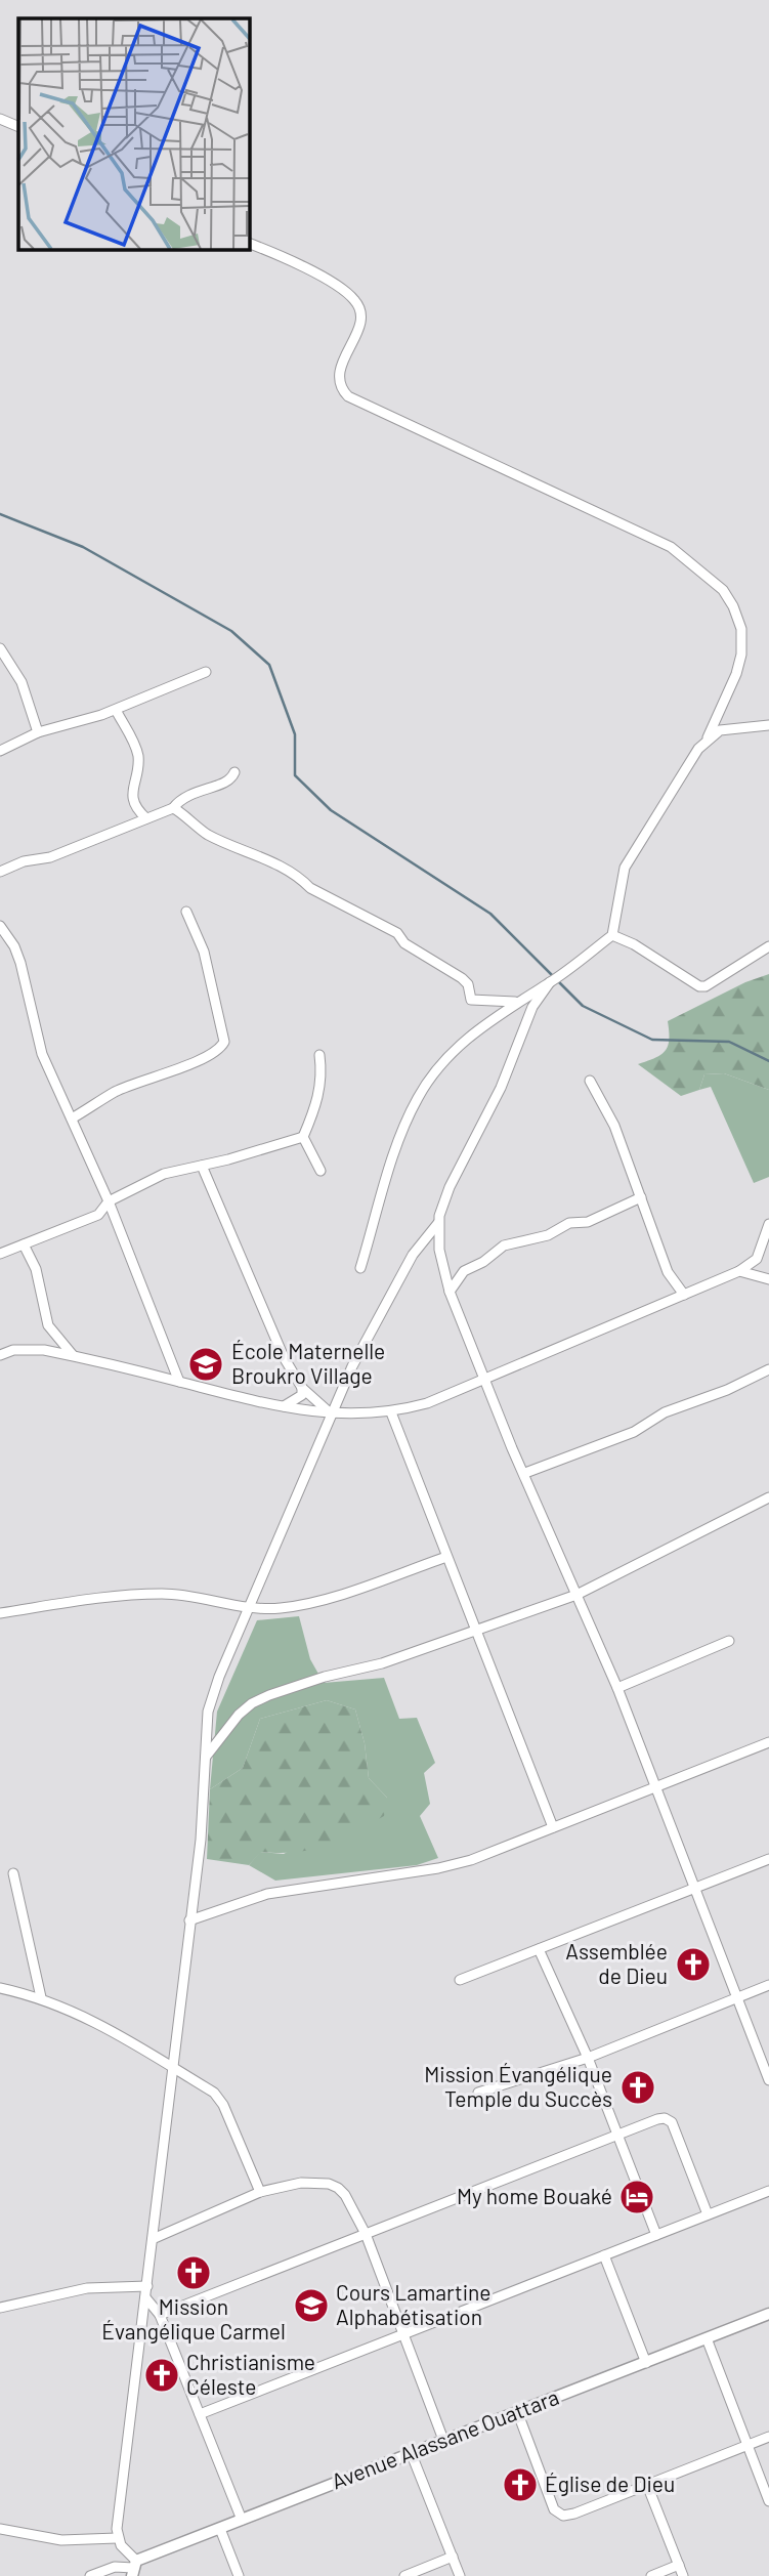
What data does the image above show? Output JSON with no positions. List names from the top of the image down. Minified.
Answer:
{"streets":{"street":["Avenue Alassane Ouattara"]},"places":{"school or university":["École Maternelle Broukro Village","Cours Lamartine Alphabétisation"],"church":["Assemblée de Dieu","Mission Évangélique Temple du Succès","Mission Évangélique Carmel","Christianisme Céleste","Église de Dieu"],"hotel":["My home Bouaké"]}}
